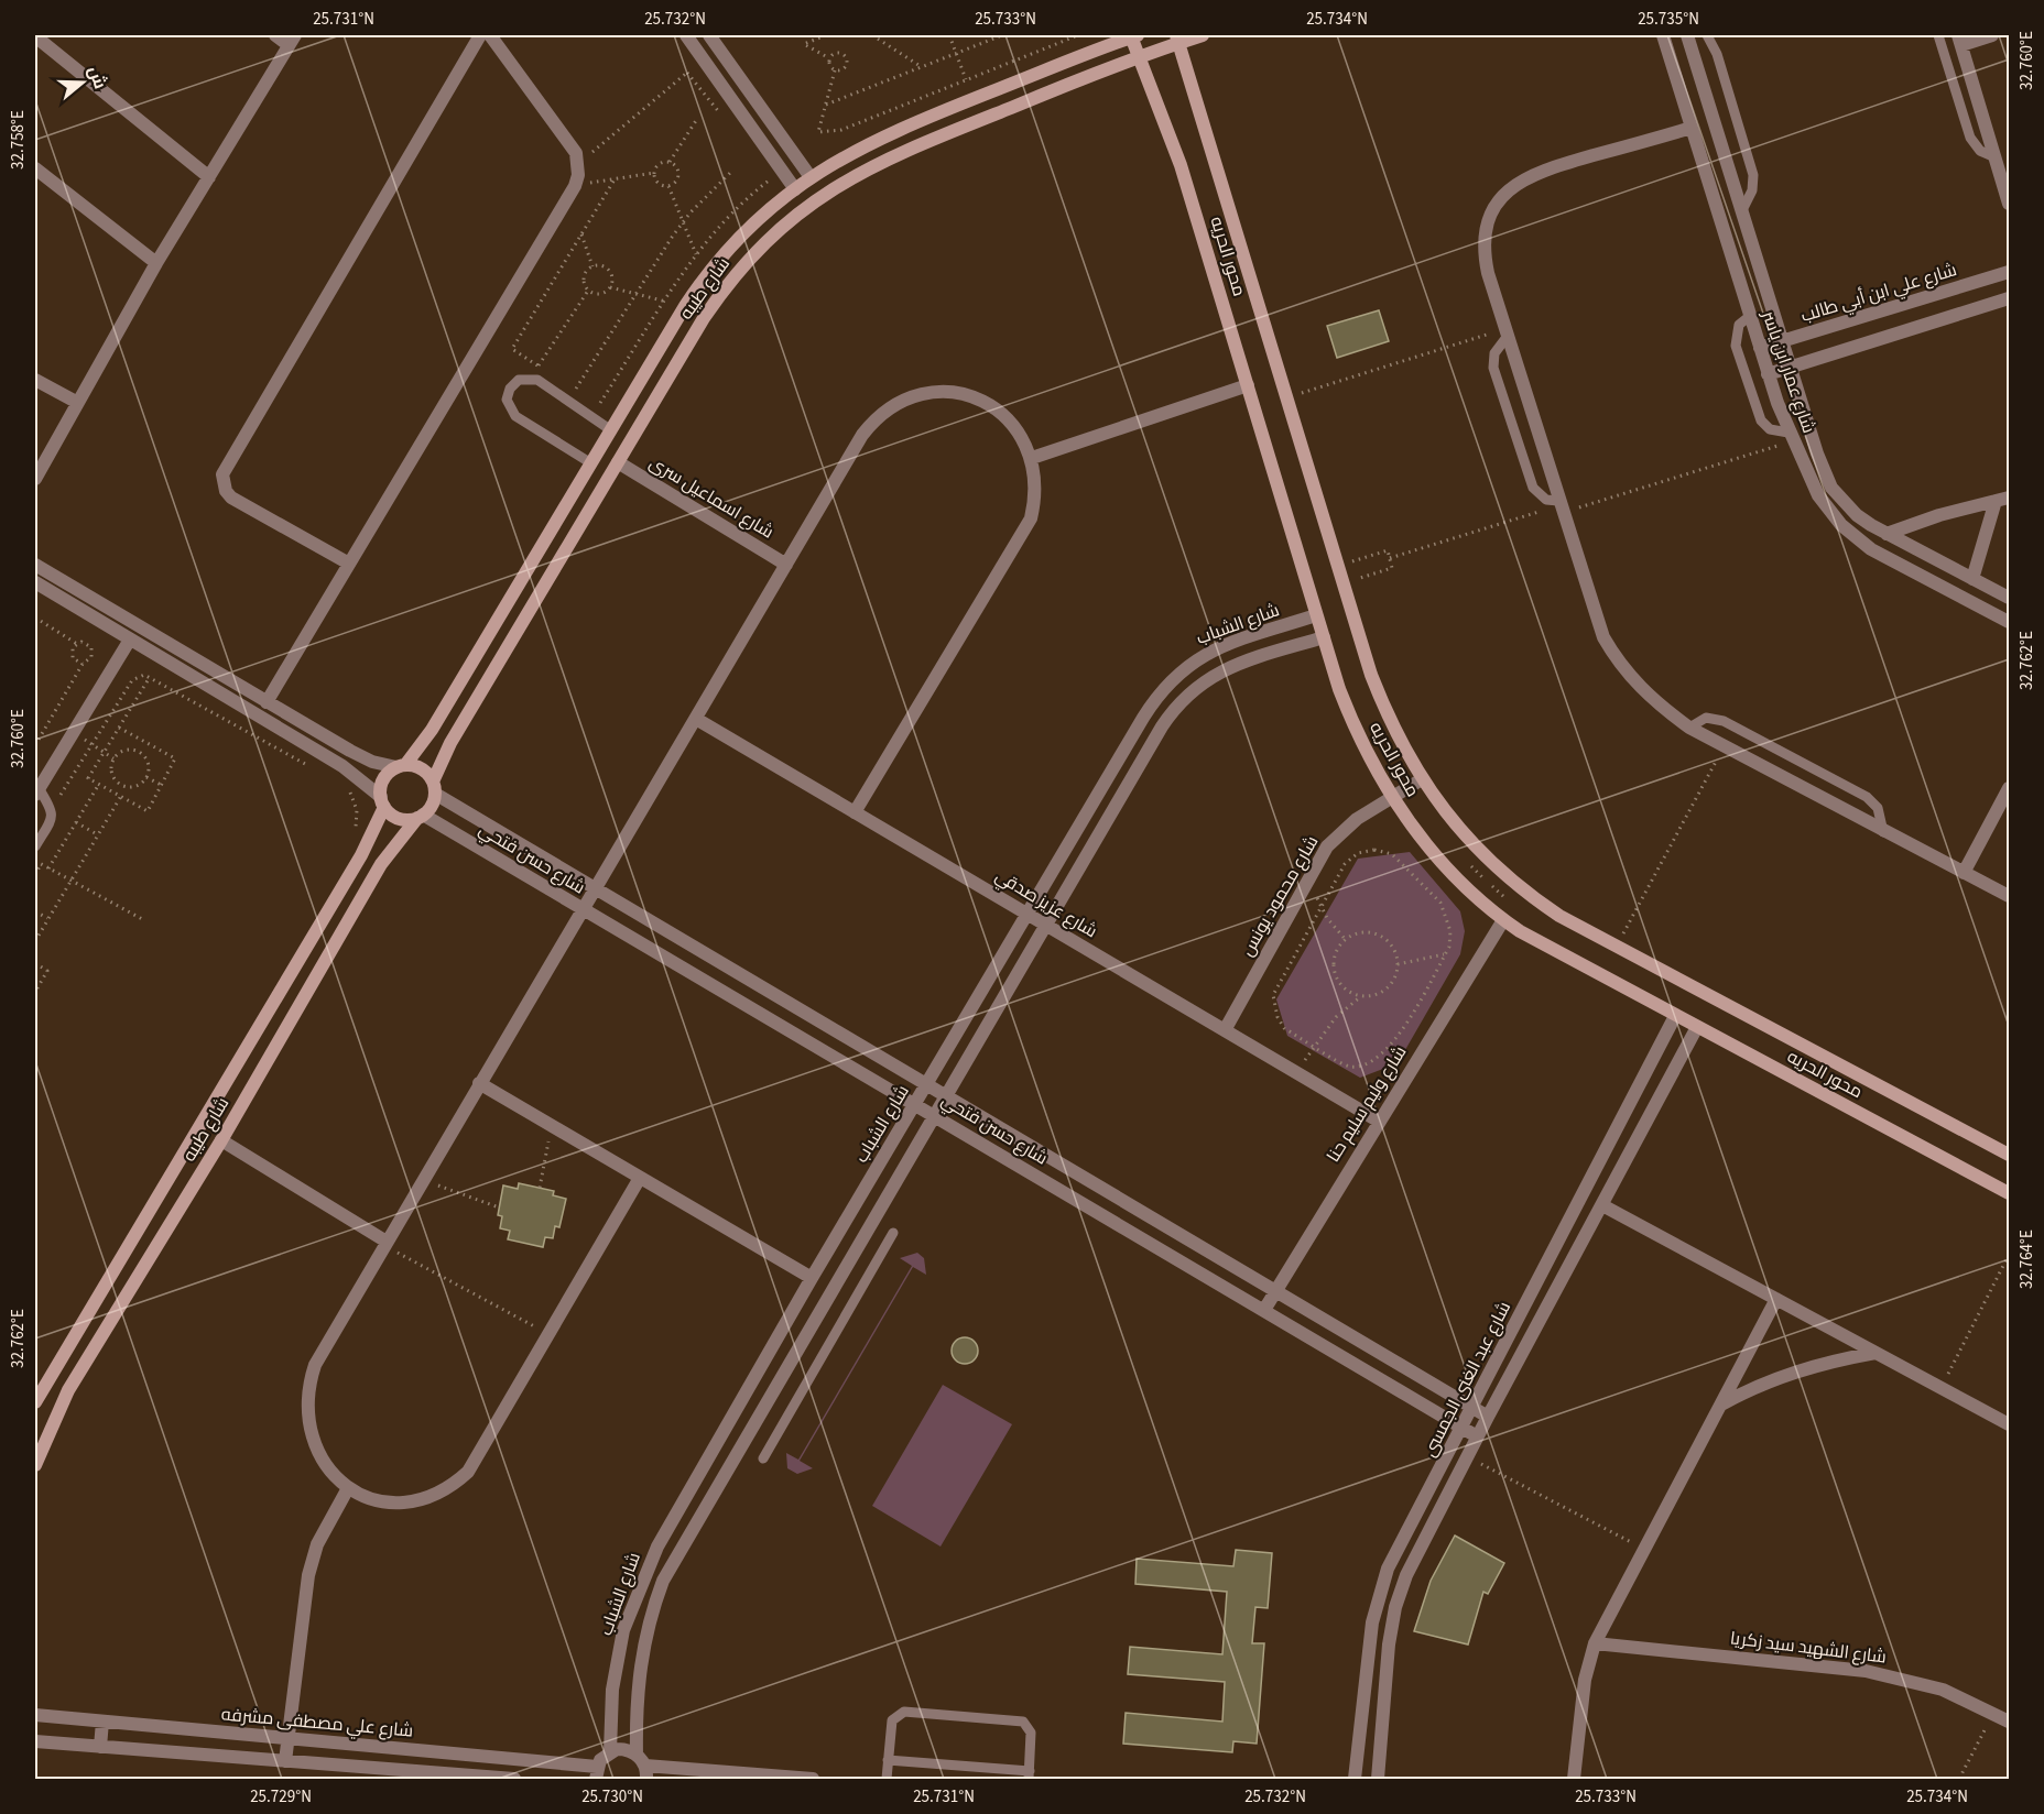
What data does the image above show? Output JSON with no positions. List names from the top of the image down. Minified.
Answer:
{"streets":{"main road":["محور الحريه","شارع طيبه"],"street":["شارع علي ابن أبي طالب","شارع عمار ابن ياسر","شارع اسماعيل سرى","شارع الشباب","شارع حسن فتحي","شارع محمود يونس","شارع عزيز صدقي","شارع وليم سليم حنا","شارع عبد الغنى الجمسى","شارع الشهيد سيد زكريا","شارع علي مصطفى مشرفه"]},"crossings":[["محور الحريه","شارع طيبه"],["محور الحريه","شارع الشباب"],["محور الحريه","شارع محمود يونس"],["محور الحريه","شارع وليم سليم حنا"],["محور الحريه","شارع عبد الغنى الجمسى"],["شارع طيبه","شارع اسماعيل سرى"],["شارع طيبه","شارع حسن فتحي"],["شارع علي ابن أبي طالب","شارع عمار ابن ياسر"],["شارع الشباب","شارع حسن فتحي"],["شارع الشباب","شارع عزيز صدقي"],["شارع حسن فتحي","شارع وليم سليم حنا"],["شارع حسن فتحي","شارع عبد الغنى الجمسى"],["شارع محمود يونس","شارع عزيز صدقي"],["شارع عزيز صدقي","شارع وليم سليم حنا"]],"north":"right","coordinates":["25.731°N","25.732°N","25.733°N","25.734°N","25.735°N","32.760°E","32.758°E","32.762°E","32.764°E","25.729°N","25.730°N"]}
